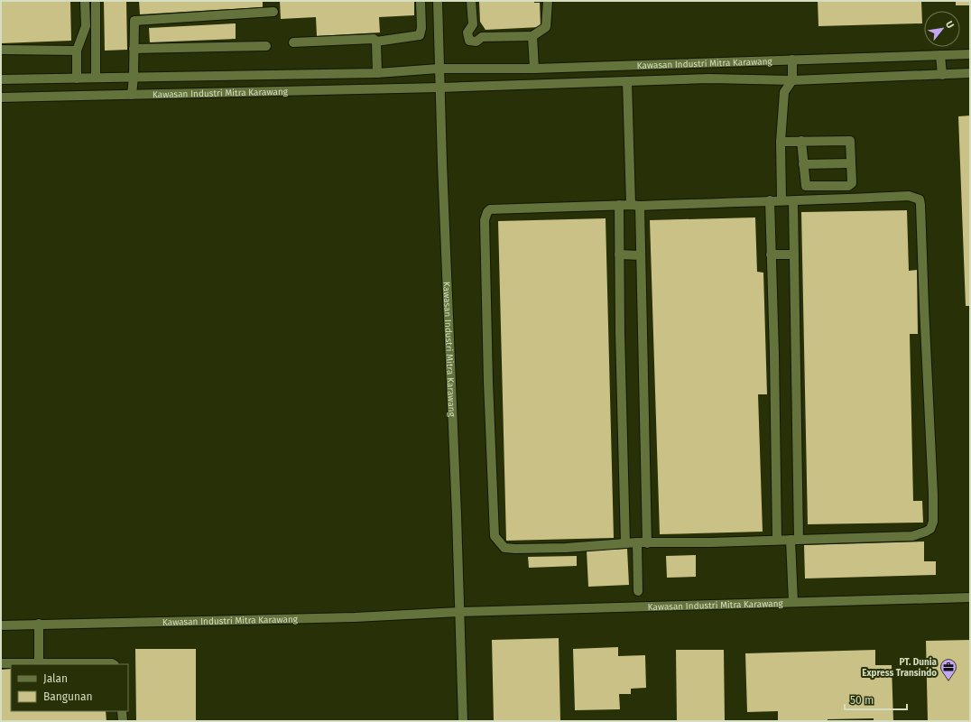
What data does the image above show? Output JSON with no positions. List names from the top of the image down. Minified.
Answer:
{"streets":{"street":["Kawasan Industri Mitra Karawang"]},"places":{"office":["PT. Dunia Express Transindo"]},"legend":["Jalan","Bangunan"],"scale_bar":"50 m","north":"top right"}
